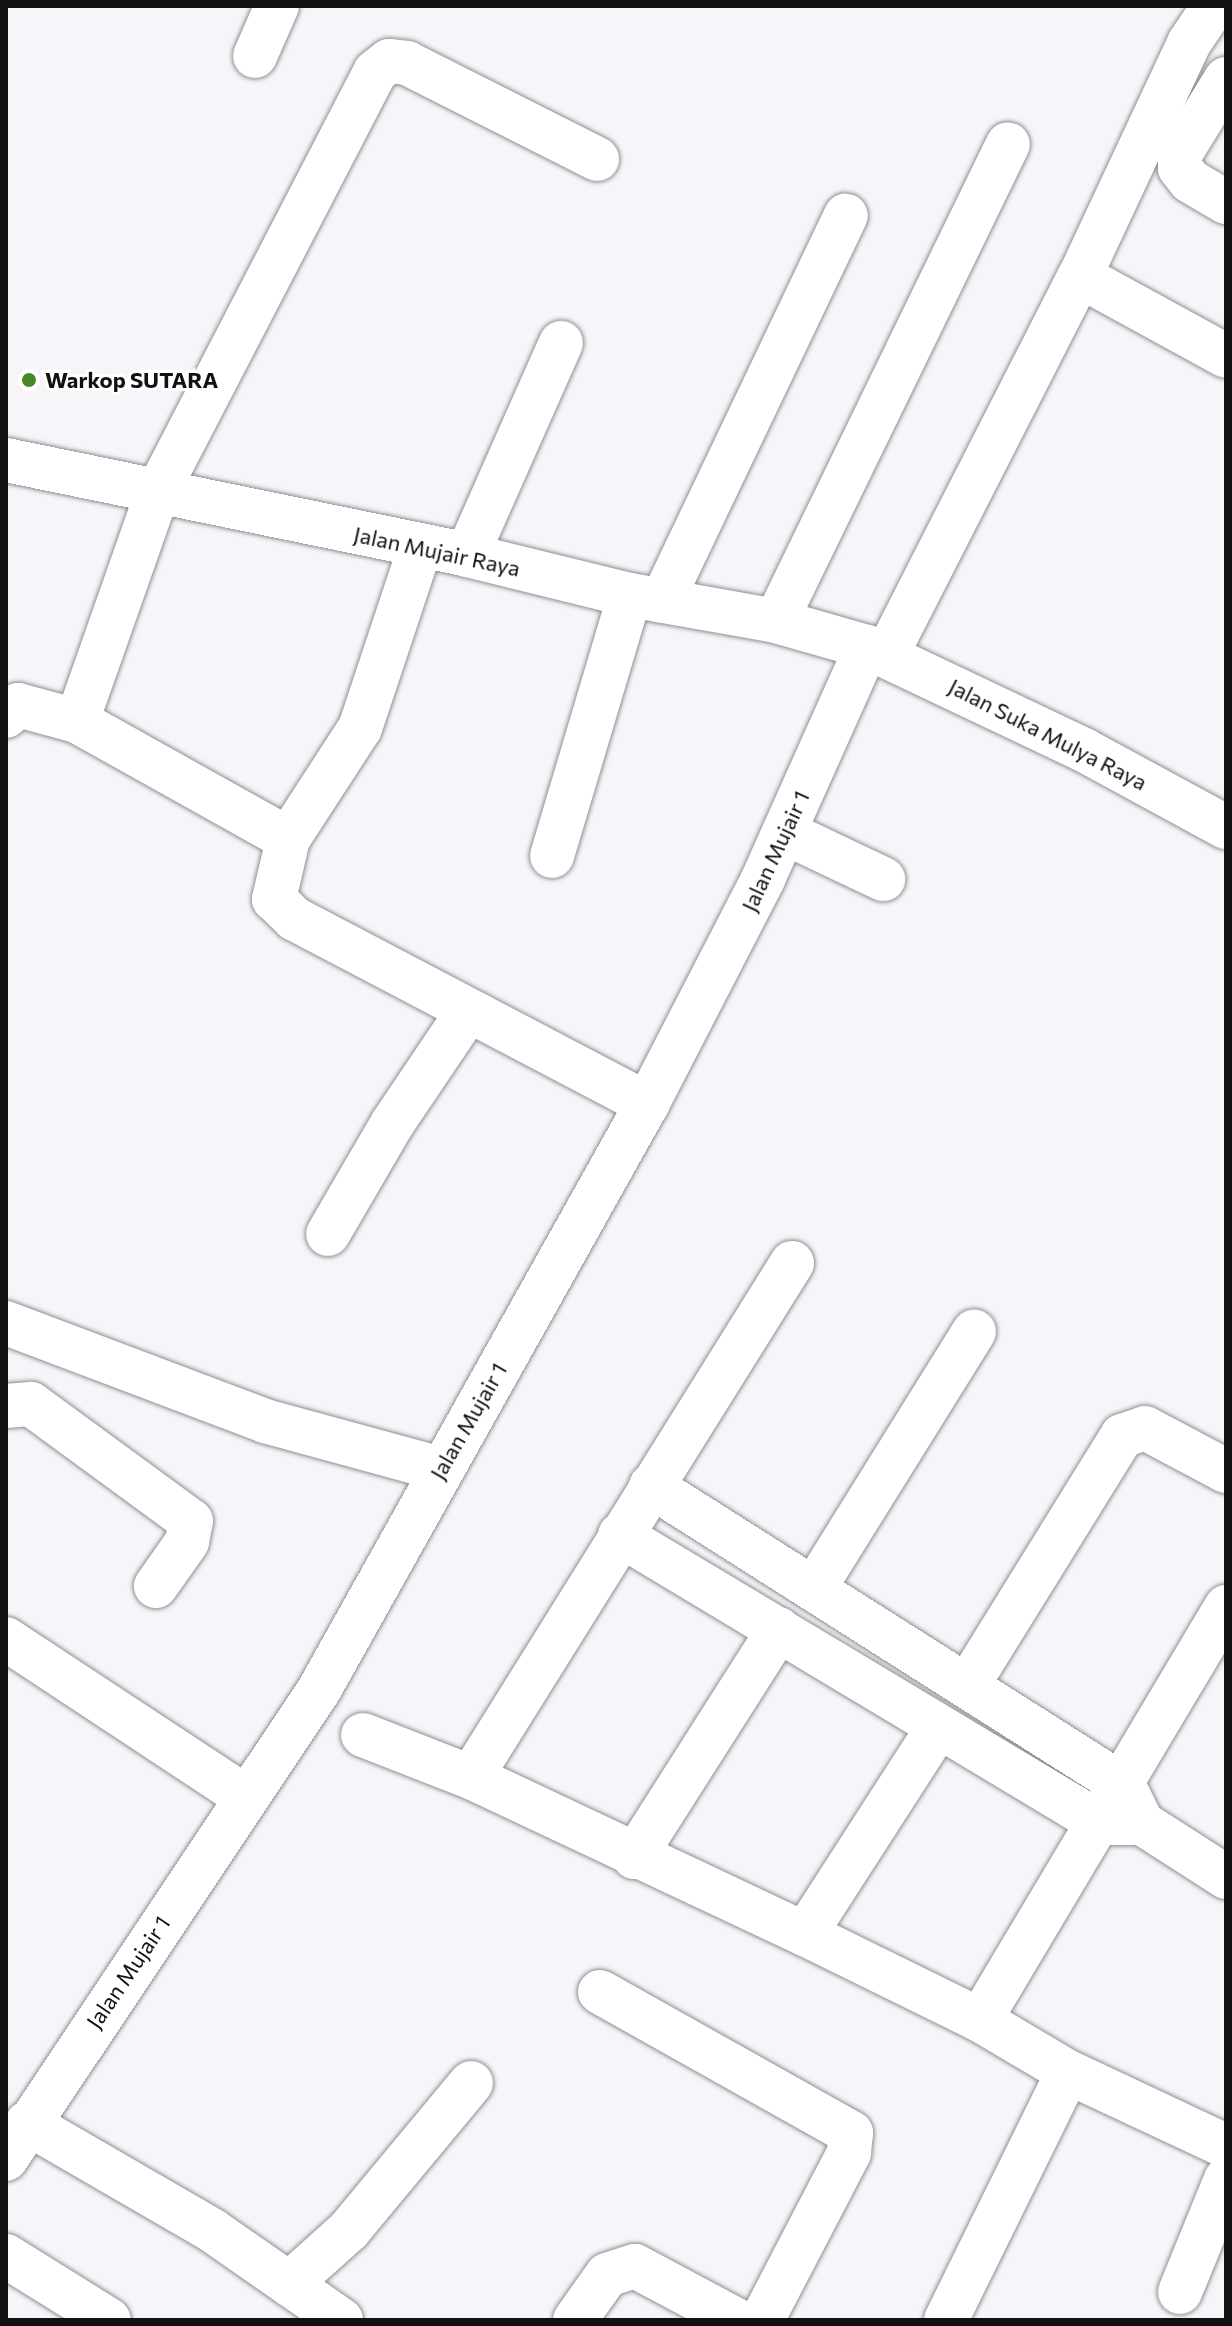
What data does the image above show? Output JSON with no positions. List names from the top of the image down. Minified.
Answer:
{"streets":{"street":["Jalan Mujair Raya","Jalan Suka Mulya Raya","Jalan Mujair 1"]},"crossings":[["Jalan Mujair Raya","Jalan Suka Mulya Raya"],["Jalan Mujair Raya","Jalan Mujair 1"],["Jalan Suka Mulya Raya","Jalan Mujair 1"]],"places":["Warkop SUTARA"]}
